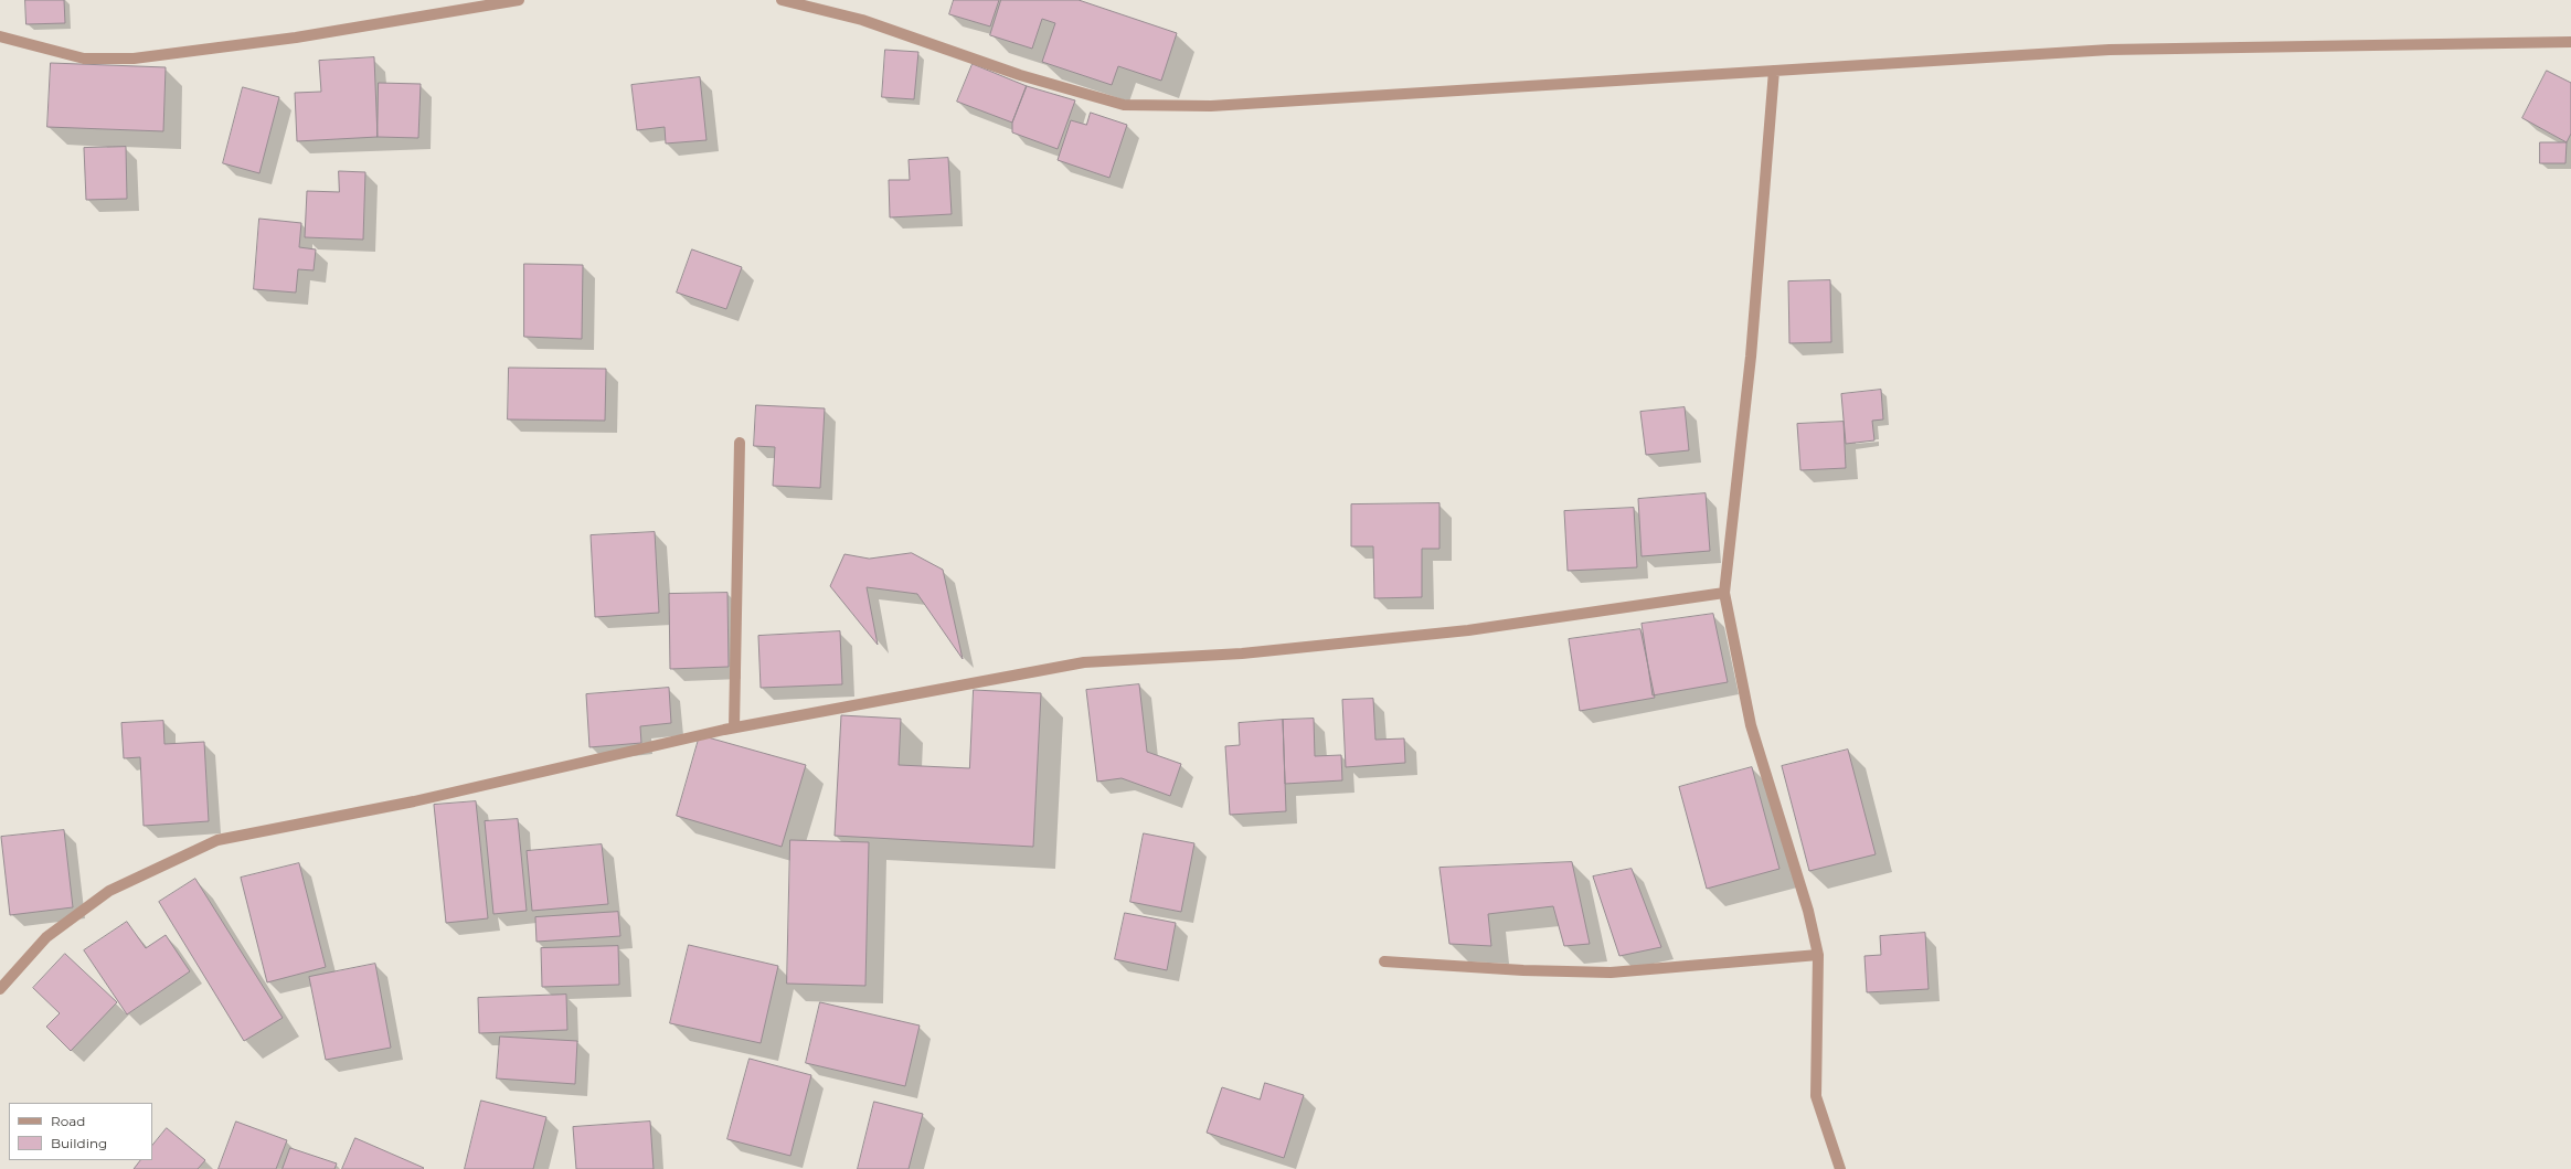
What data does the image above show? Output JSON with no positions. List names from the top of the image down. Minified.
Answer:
{"legend":["Road","Building"]}
